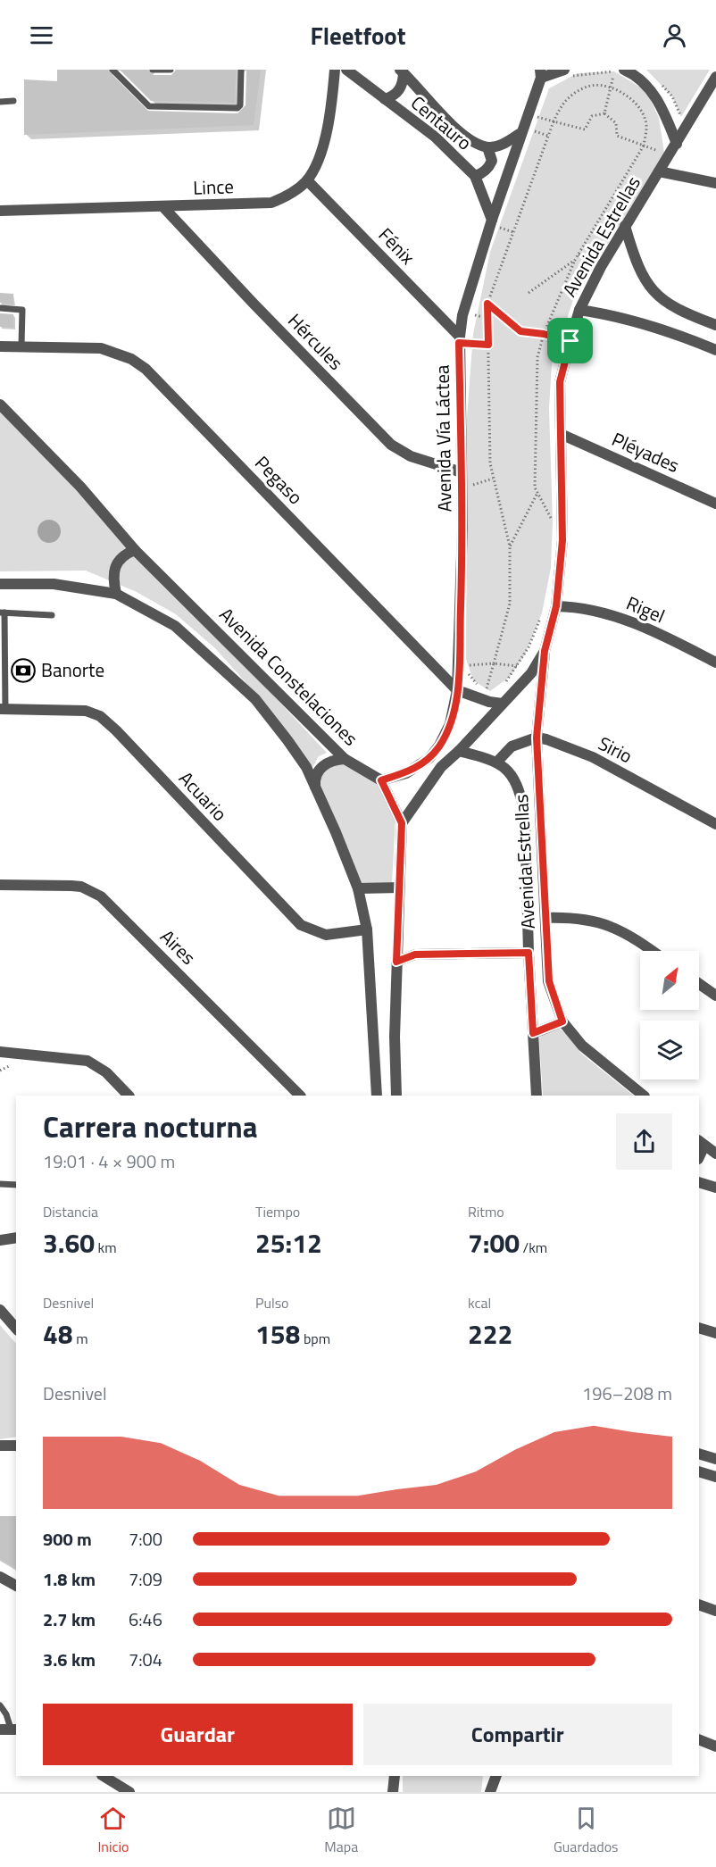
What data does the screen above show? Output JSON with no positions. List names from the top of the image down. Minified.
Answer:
{"streets":{"street":["Centauro","Lince","Avenida Estrellas","Fénix","Hércules","Avenida Vía Láctea","Pléyades","Pegaso","Rigel","Avenida Constelaciones","Sirio","Acuario","Aires"]},"crossings":[["Centauro","Avenida Vía Láctea"],["Lince","Fénix"],["Lince","Hércules"],["Avenida Estrellas","Pléyades"],["Avenida Estrellas","Pegaso"],["Avenida Estrellas","Rigel"],["Avenida Estrellas","Sirio"],["Fénix","Avenida Vía Láctea"],["Hércules","Avenida Vía Láctea"],["Avenida Vía Láctea","Pegaso"],["Avenida Vía Láctea","Avenida Constelaciones"],["Avenida Constelaciones","Acuario"]],"places":{"bank":["Banorte"]},"north":"top right","page":{"header":"Fleetfoot","heading":["Carrera nocturna","19:01 · 4 × 900 m"],"stats":[["Distancia","3.60 km"],["Tiempo","25:12"],["Ritmo","7:00 /km"],["Desnivel","48 m"],["Pulso","158 bpm"],["kcal","222"]],"chart":["Desnivel","196–208 m"],"list":[{"name":"900 m","note":"7:00"},{"name":"1.8 km","note":"7:09"},{"name":"2.7 km","note":"6:46"},{"name":"3.6 km","note":"7:04"}],"buttons":["Guardar","Compartir"],"tabs":["Inicio","Mapa","Guardados"]}}
